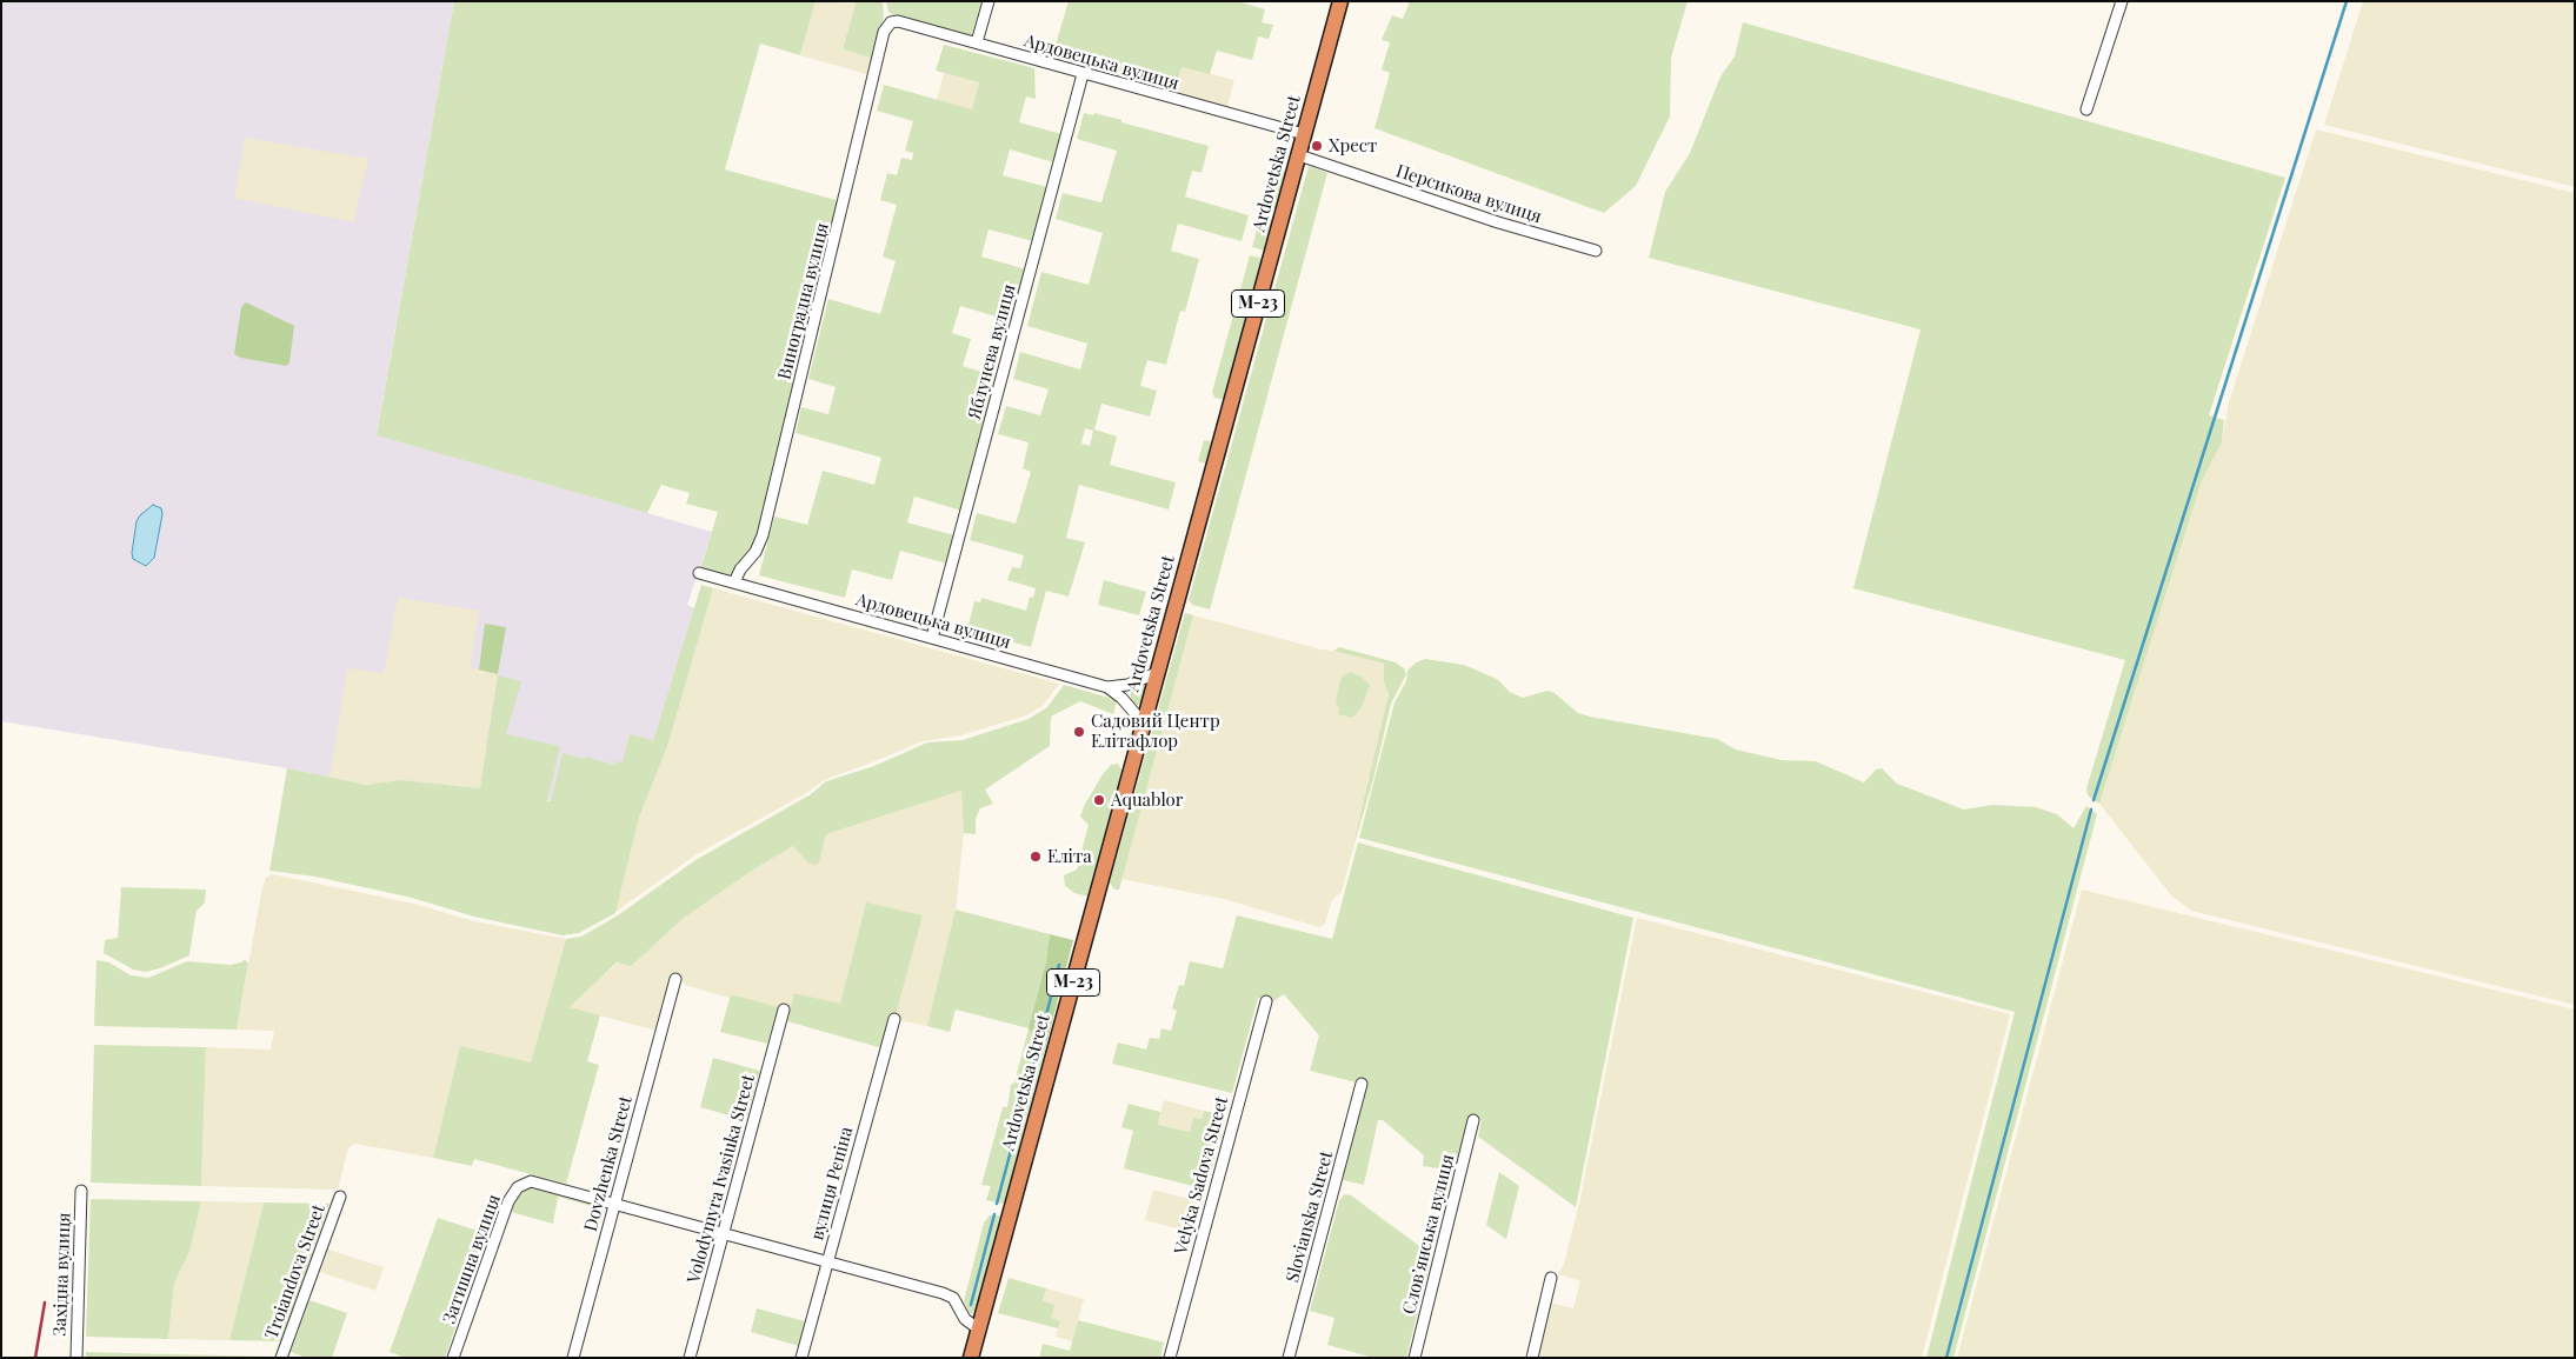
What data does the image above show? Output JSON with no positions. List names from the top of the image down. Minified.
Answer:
{"streets":{"highway":["Ardovetska Street","М-23"],"street":["Ардовецька вулиця","Персикова вулиця","Виноградна вулиця","Яблунева вулиця","Dovzhenka Street","Velyka Sadova Street","Volodymyra Ivasiuka Street","вулиця Рєпіна","Slovianska Street","Словʼянська вулиця","Затишна вулиця","Troiandova Street","Західна вулиця"]},"crossings":[["Ардовецька вулиця","Ardovetska Street"],["Ардовецька вулиця","Виноградна вулиця"],["Ардовецька вулиця","Яблунева вулиця"],["Ardovetska Street","Персикова вулиця"],["Dovzhenka Street","Затишна вулиця"]],"places":["Хрест","Садовий Центр Елітафлор","Aquablor","Еліта"]}
